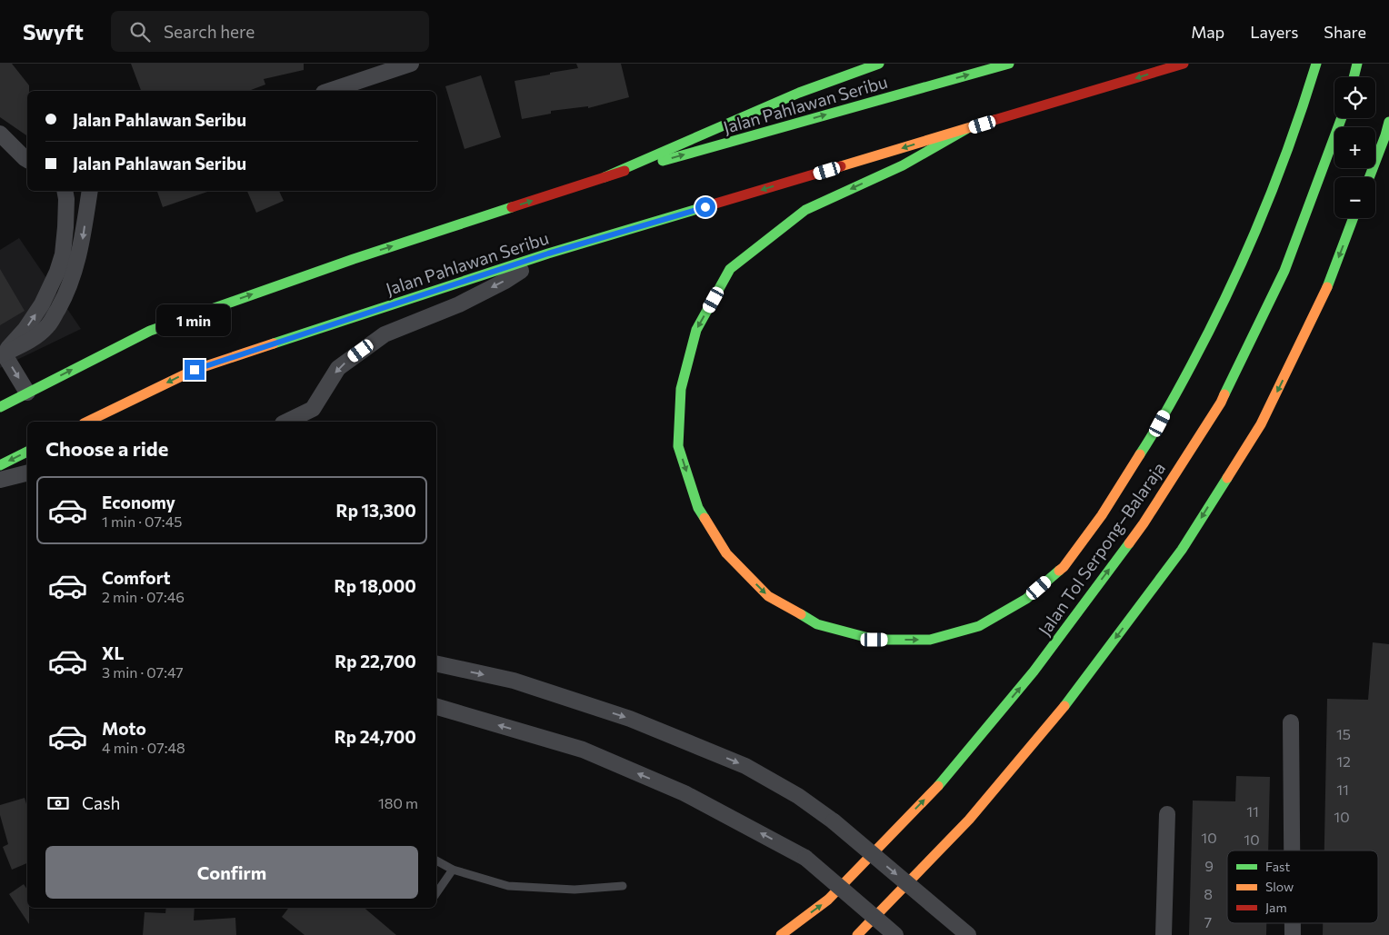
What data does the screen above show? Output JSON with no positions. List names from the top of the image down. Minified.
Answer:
{"streets":{"main road":["Jalan Pahlawan Seribu","Jalan Tol Serpong–Balaraja"]},"house_numbers":["15","12","11","11","10","10","10","9","8","7"],"legend":["Fast","Slow","Jam"],"page":{"header":"Swyft","search":"Search here","nav":["Map","Layers","Share"],"map_buttons":["+","−"],"banner":["Jalan Pahlawan Seribu","Jalan Pahlawan Seribu"],"bubble":"1 min","heading":"Choose a ride","list":[{"name":"Economy","note":"1 min · 07:45","value":"Rp 13,300"},{"name":"Comfort","note":"2 min · 07:46","value":"Rp 18,000"},{"name":"XL","note":"3 min · 07:47","value":"Rp 22,700"},{"name":"Moto","note":"4 min · 07:48","value":"Rp 24,700"}],"pay":["Cash","180 m"],"buttons":"Confirm"}}
